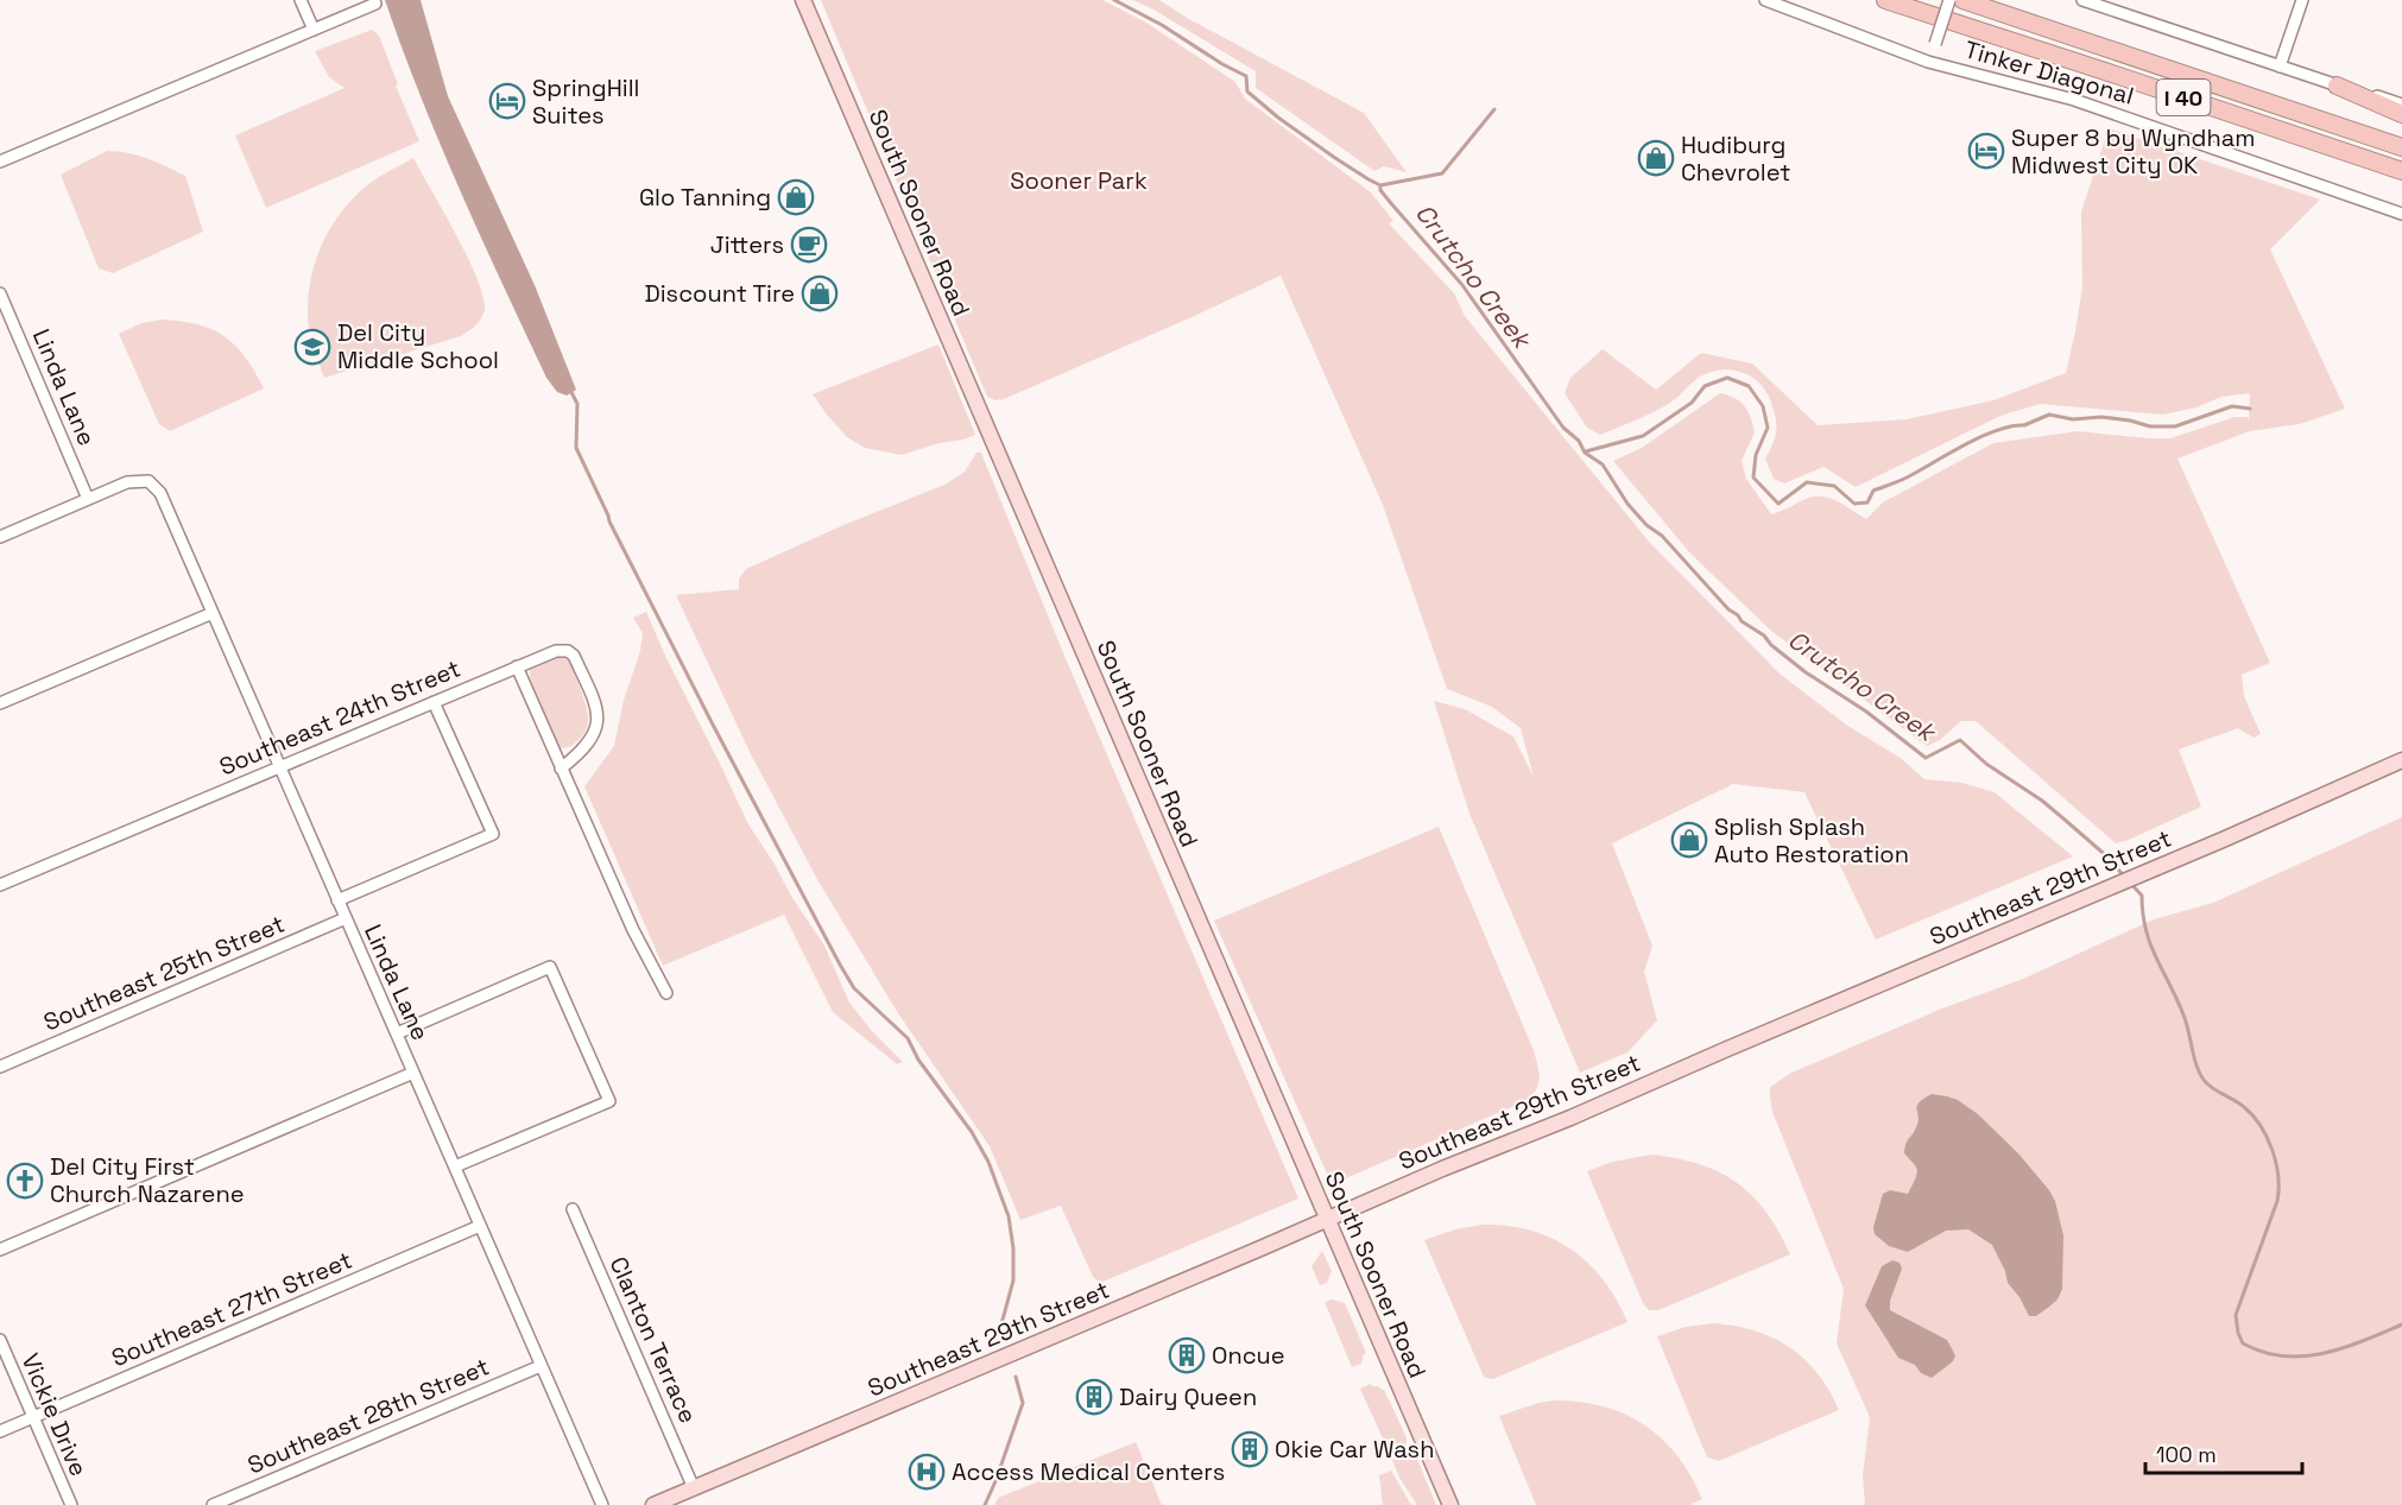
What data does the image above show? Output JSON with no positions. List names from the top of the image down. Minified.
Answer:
{"streets":{"highway":["Tinker Diagonal","I 40"],"main road":["South Sooner Road","Southeast 29th Street"],"street":["Linda Lane","Southeast 24th Street","Southeast 25th Street","Southeast 27th Street","Clanton Terrace","Vickie Drive","Southeast 28th Street"]},"crossings":[["South Sooner Road","Southeast 29th Street"],["Linda Lane","Southeast 24th Street"],["Linda Lane","Southeast 25th Street"],["Linda Lane","Southeast 27th Street"],["Linda Lane","Southeast 28th Street"],["Southeast 29th Street","Clanton Terrace"],["Southeast 27th Street","Vickie Drive"]],"water":["Crutcho Creek"],"parks":["Sooner Park"],"places":{"hotel":["SpringHill Suites","Super 8 by Wyndham Midwest City OK"],"shop":["Hudiburg Chevrolet","Glo Tanning","Discount Tire","Splish Splash Auto Restoration"],"cafe":["Jitters"],"school or university":["Del City Middle School"],"church":["Del City First Church Nazarene"],"building":["Oncue","Dairy Queen","Okie Car Wash"],"hospital":["Access Medical Centers"]},"scale_bar":"100 m"}
